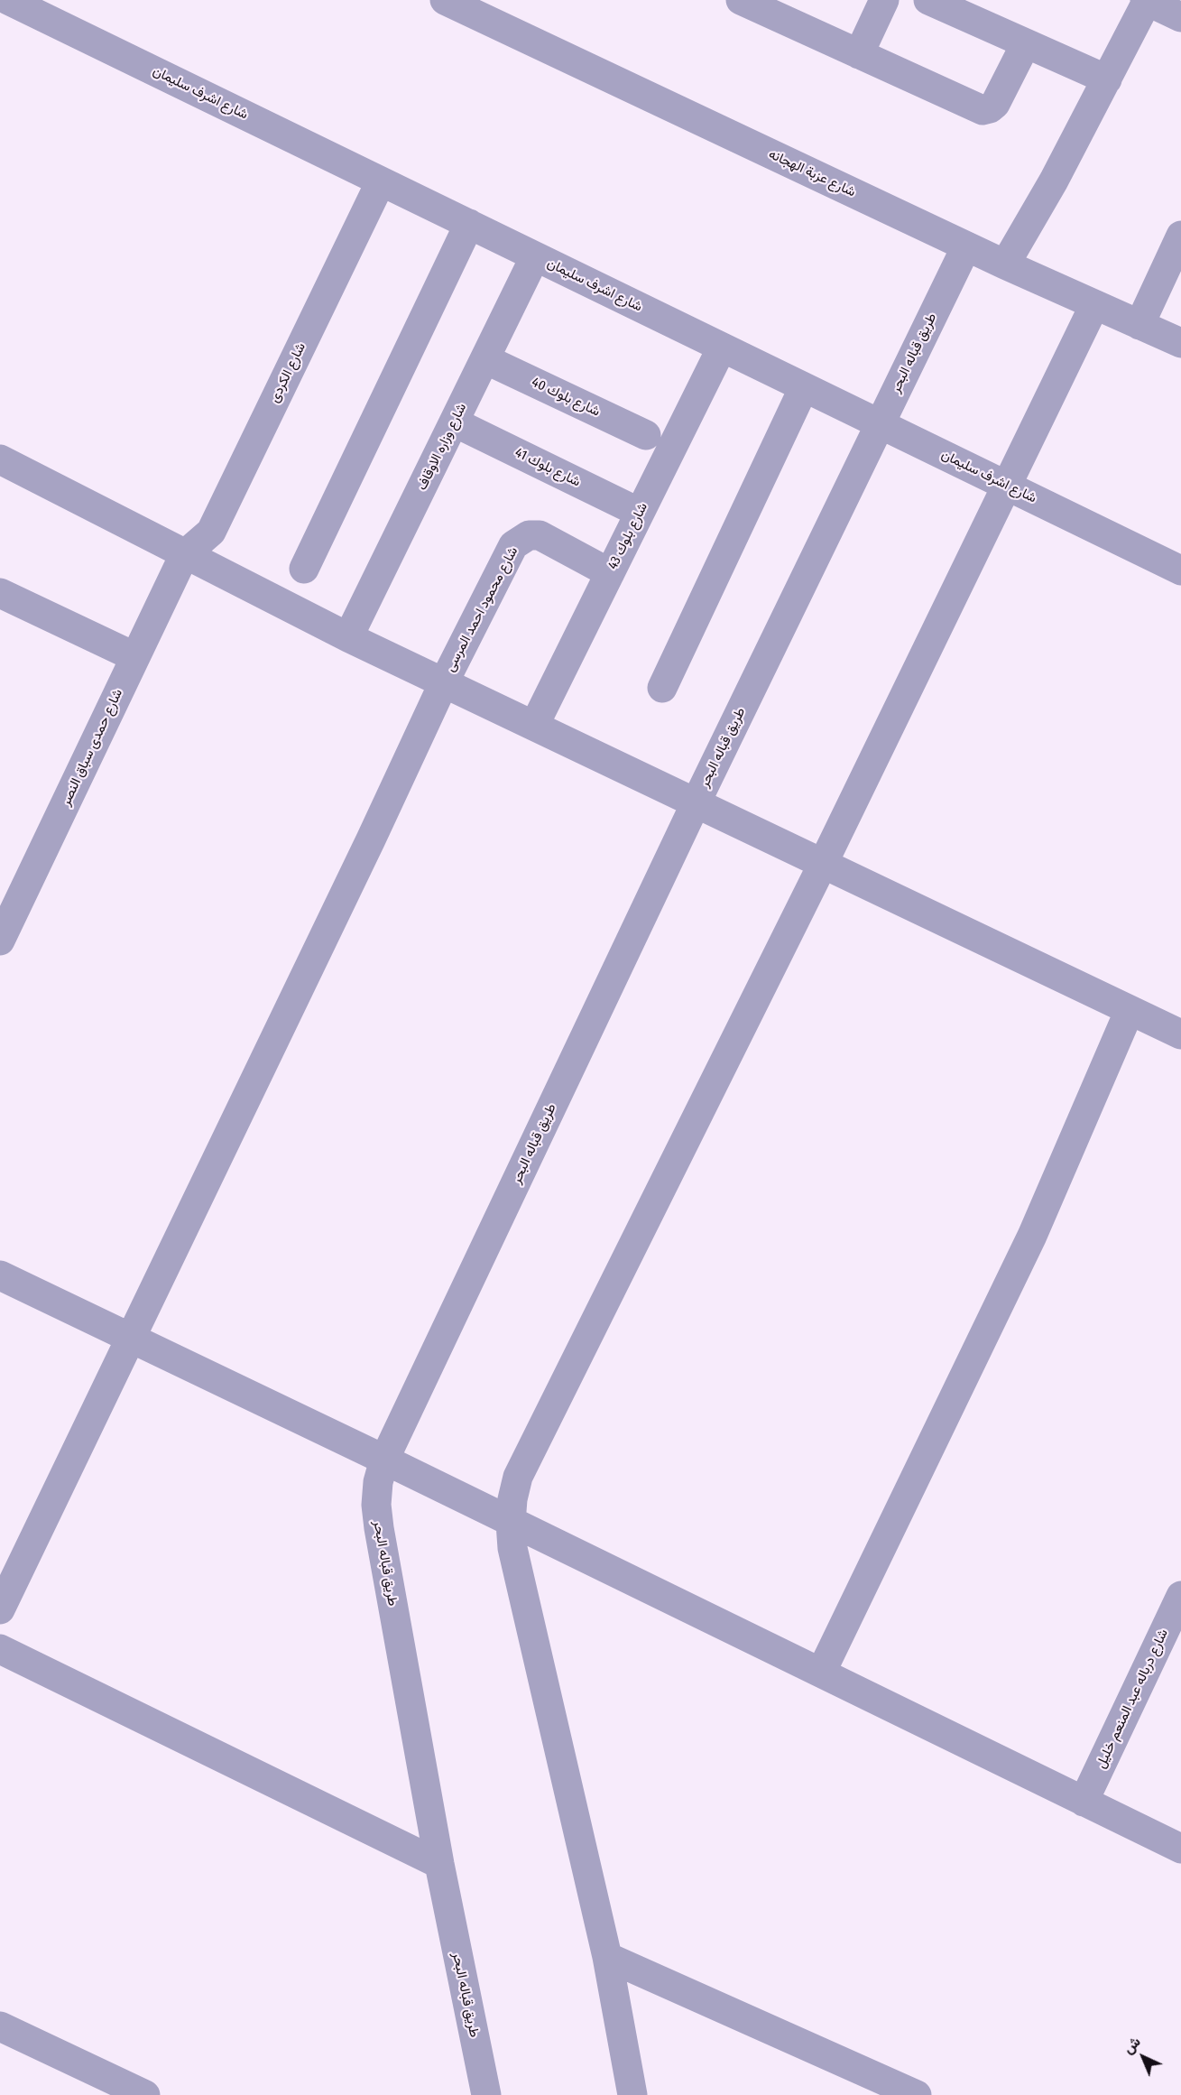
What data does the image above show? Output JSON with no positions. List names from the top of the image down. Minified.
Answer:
{"streets":{"street":["شارع اشرف سليمان","شارع عزبة الهجانه","طريق قباله البحر","شارع الكردى","شارع بلوك 40","شارع وزاره الاوقاف","شارع بلوك 41","شارع بلوك 43","شارع محمود احمد المرسى","شارع حمدى سباق النصر","شارع درباله عبد المنعم خليل"]},"crossings":[["شارع اشرف سليمان","طريق قباله البحر"],["شارع اشرف سليمان","شارع الكردى"],["شارع اشرف سليمان","شارع وزاره الاوقاف"],["شارع اشرف سليمان","شارع بلوك 43"],["شارع عزبة الهجانه","طريق قباله البحر"],["شارع الكردى","شارع حمدى سباق النصر"],["شارع بلوك 40","شارع وزاره الاوقاف"],["شارع وزاره الاوقاف","شارع بلوك 41"],["شارع بلوك 41","شارع بلوك 43"],["شارع بلوك 43","شارع محمود احمد المرسى"]],"north":"top left"}
